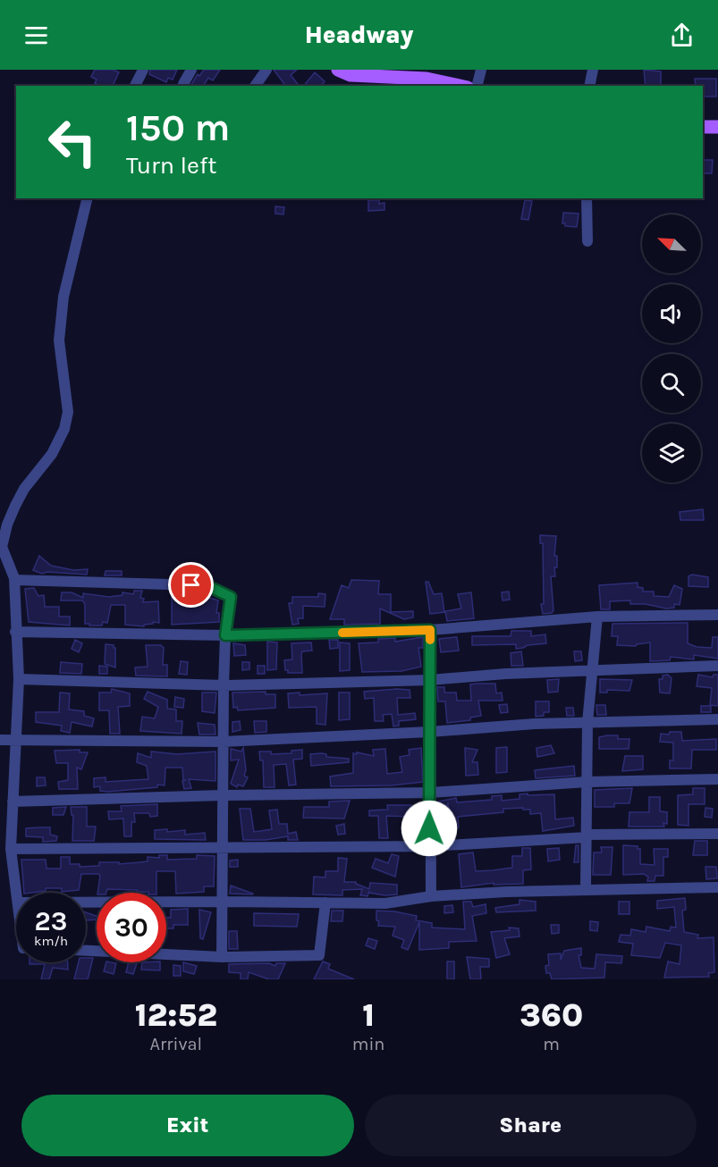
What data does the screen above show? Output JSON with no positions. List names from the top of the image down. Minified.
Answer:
{"north":"top left","page":{"header":"Headway","turn":["150 m","Turn left"],"speed":"23 km/h","limit":"30","eta":["12:52","Arrival","1","min","360","m"],"buttons":["Exit","Share"]}}
